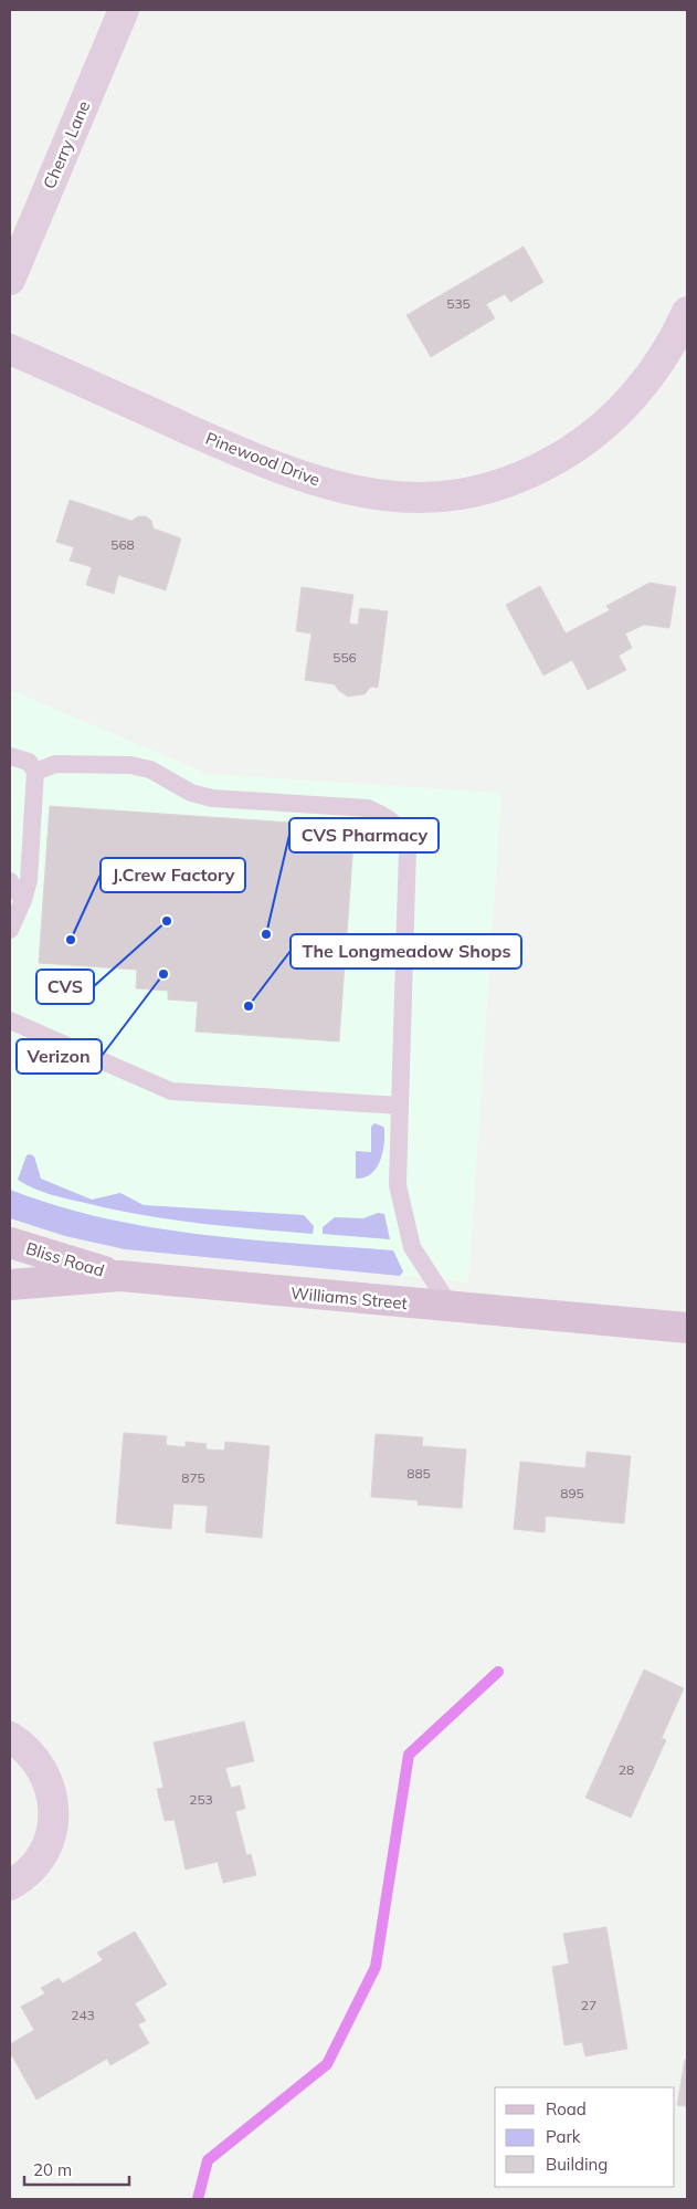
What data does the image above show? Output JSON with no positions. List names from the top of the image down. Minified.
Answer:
{"streets":{"main road":["Bliss Road","Williams Street"],"street":["Cherry Lane","Pinewood Drive"]},"crossings":[["Bliss Road","Williams Street"]],"places":["CVS","CVS Pharmacy","J.Crew Factory","Verizon","The Longmeadow Shops"],"house_numbers":["535","568","556","885","875","895","28","253","27","243"],"legend":["Road","Park","Building"],"scale_bar":"20 m"}
